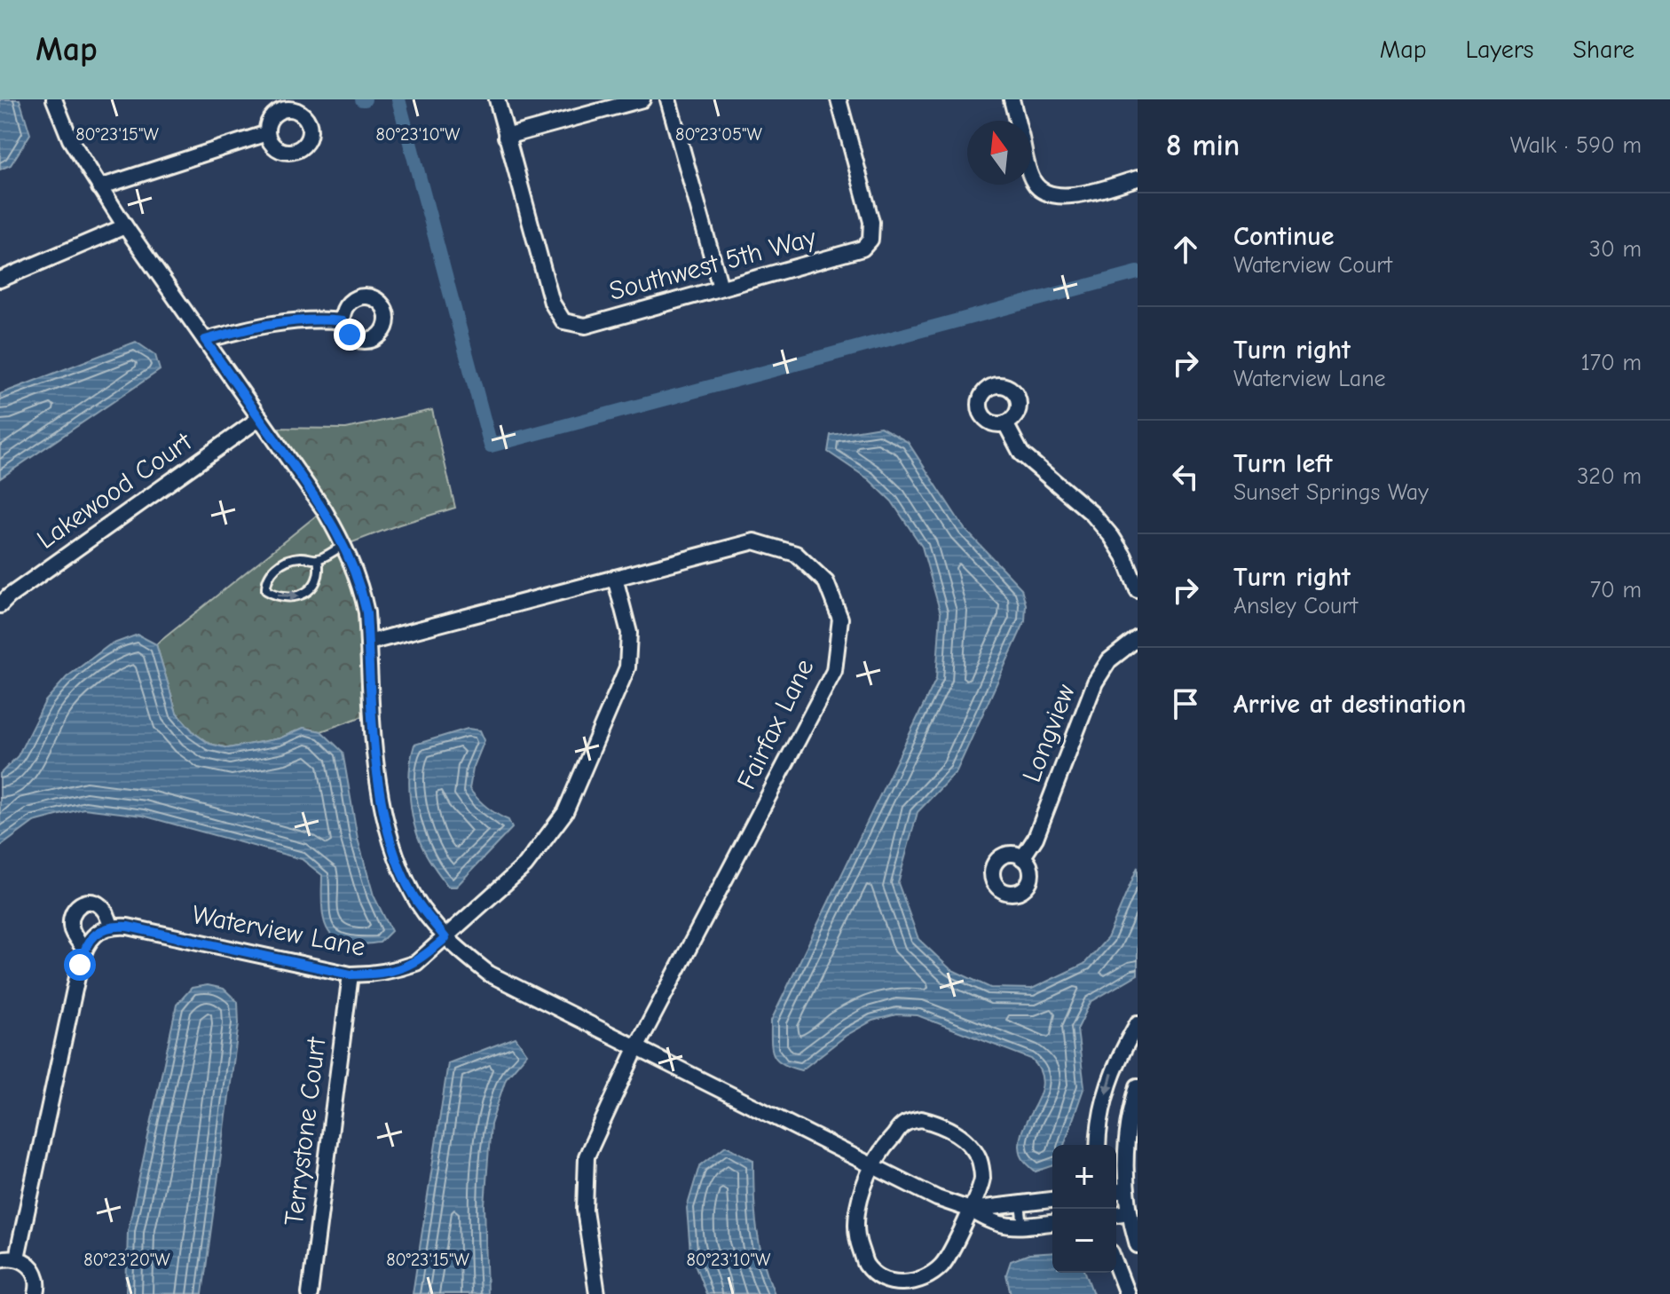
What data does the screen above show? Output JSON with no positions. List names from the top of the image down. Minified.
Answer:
{"streets":{"street":["Southwest 5th Way","Lakewood Court","Fairfax Lane","Longview","Waterview Lane","Terrystone Court"]},"crossings":[["Fairfax Lane","Waterview Lane"],["Waterview Lane","Terrystone Court"]],"north":"top","page":{"header":"Map","nav":["Map","Layers","Share"],"heading":["8 min","Walk · 590 m"],"list":[["Continue","Waterview Court","30 m"],["Turn right","Waterview Lane","170 m"],["Turn left","Sunset Springs Way","320 m"],["Turn right","Ansley Court","70 m"],"Arrive at destination"],"map_buttons":["+","−"]},"coordinates":["80°23'15\"W","80°23'10\"W","80°23'05\"W","80°23'20\"W"]}
